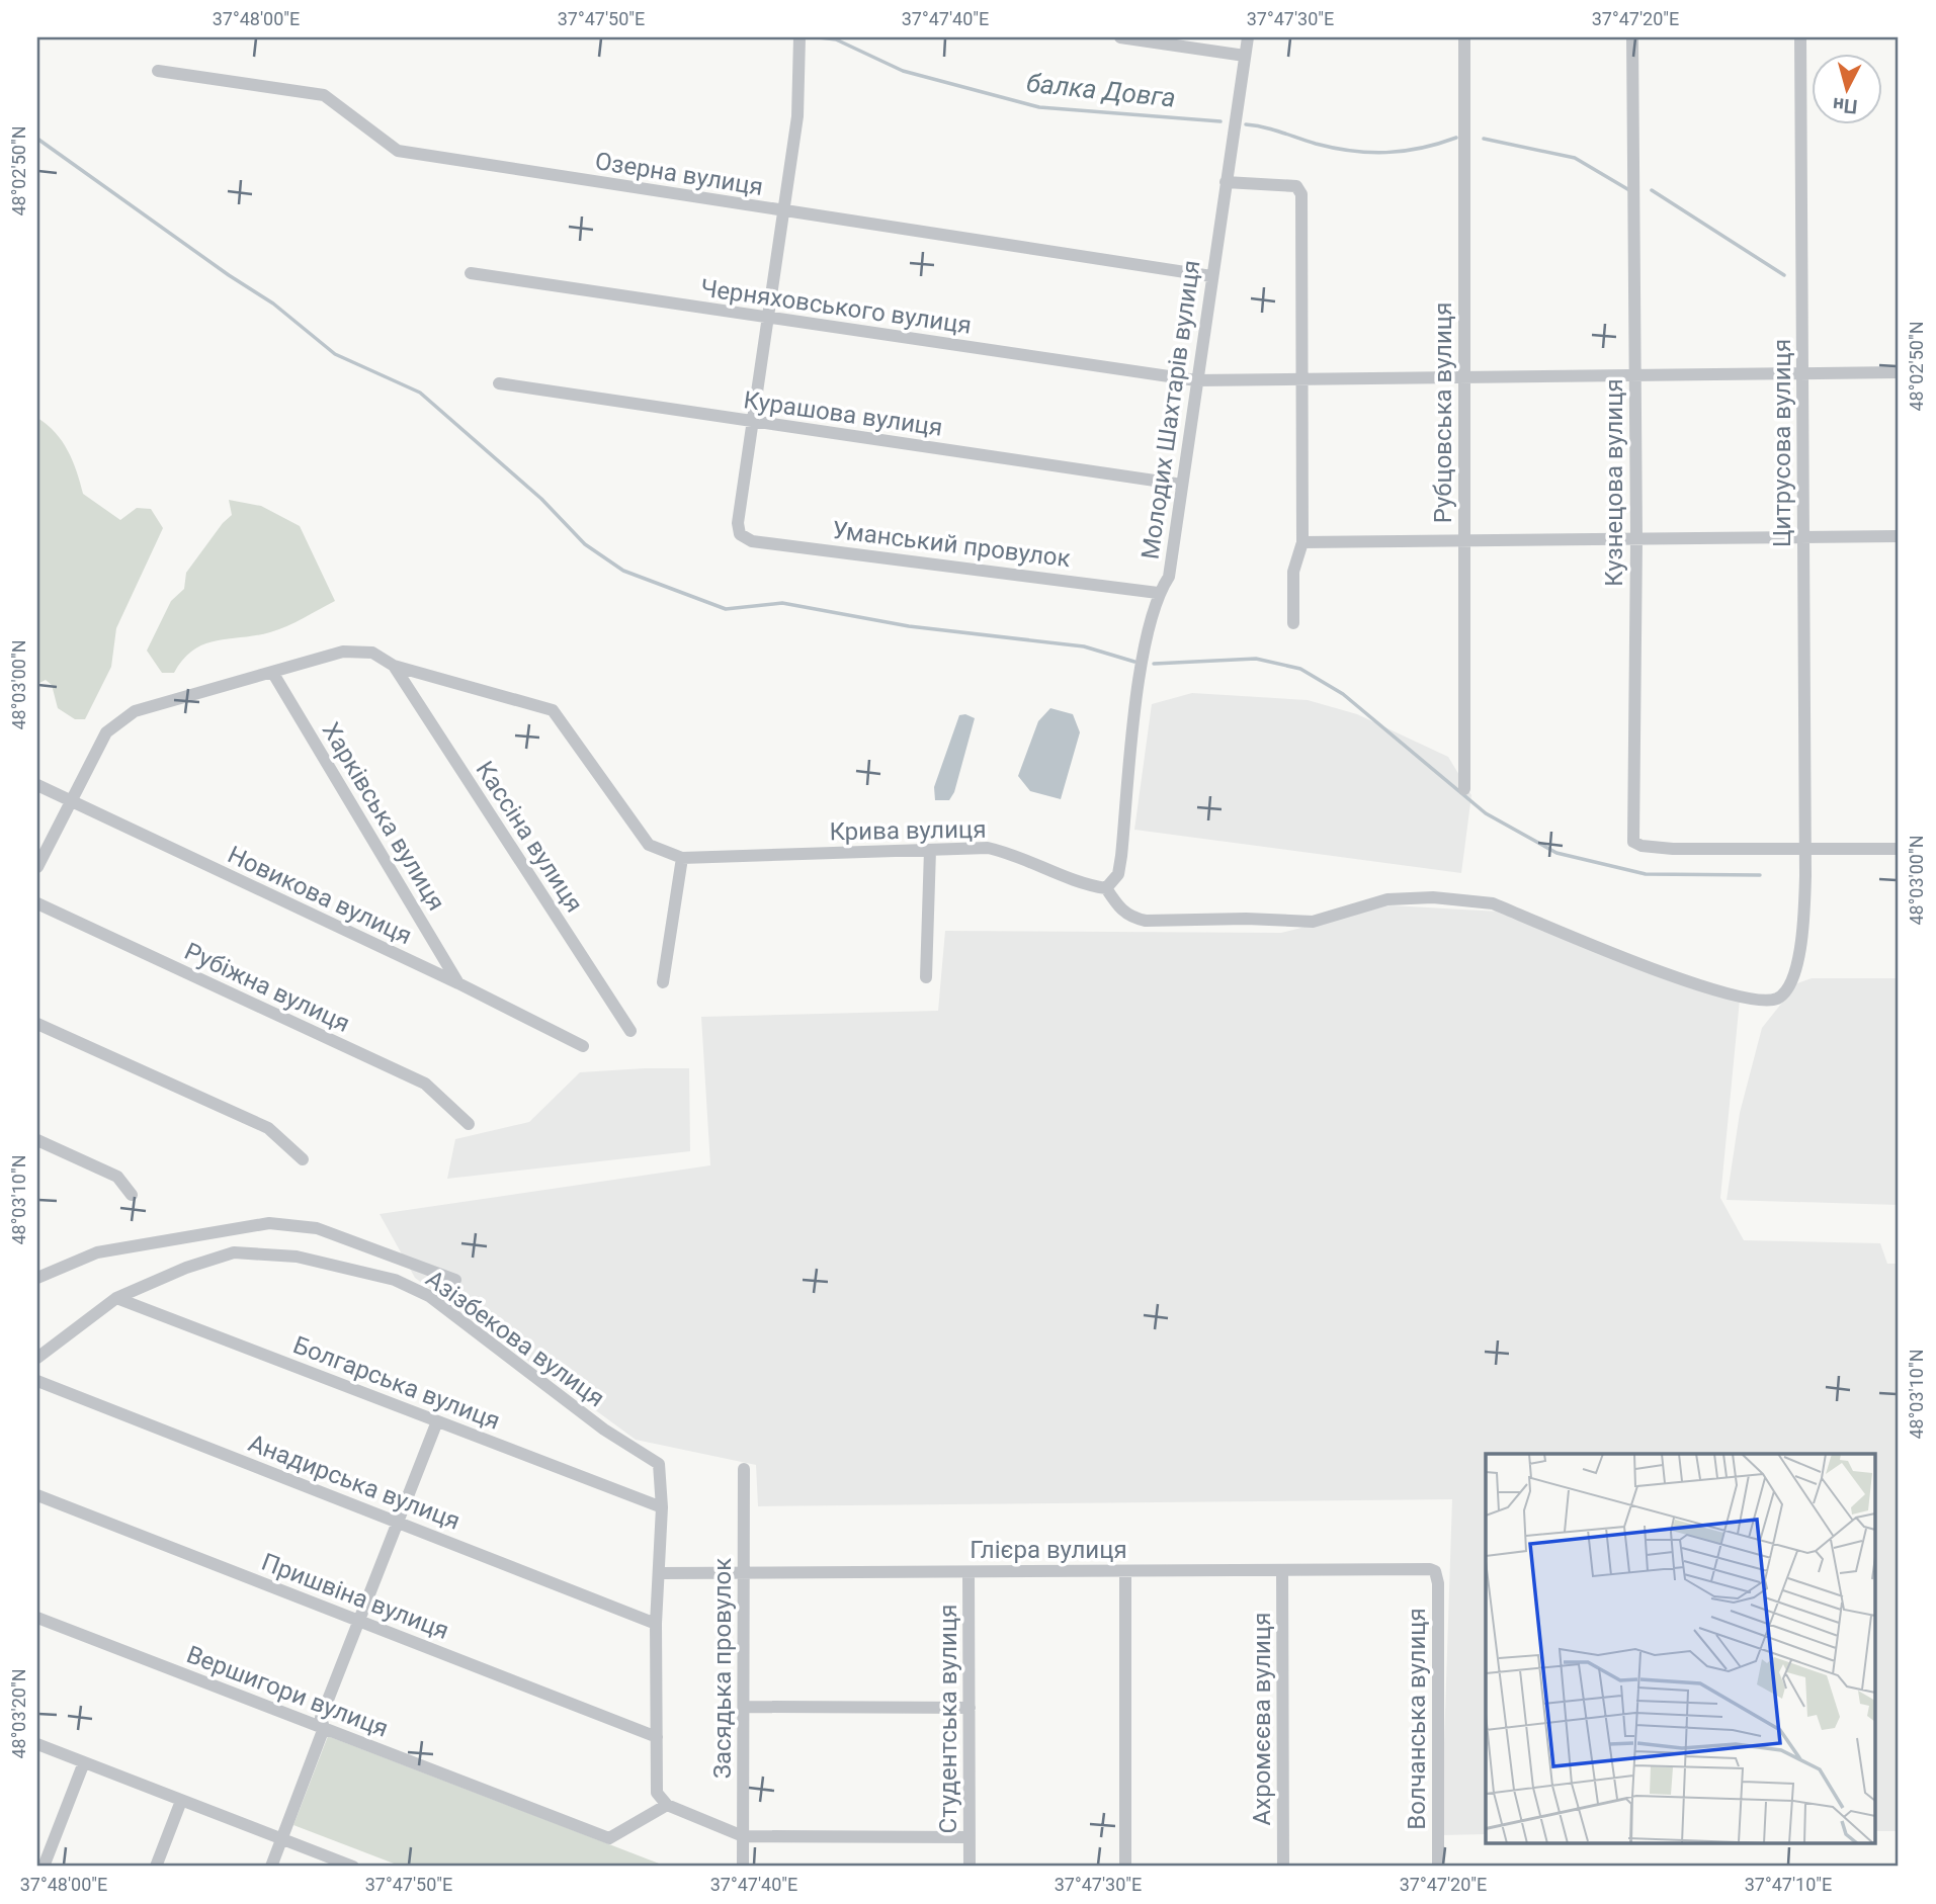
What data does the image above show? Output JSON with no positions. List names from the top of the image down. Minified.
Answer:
{"streets":{"street":["Озерна вулиця","Черняховського вулиця","Молодих Шахтарів вулиця","Рубцовська вулиця","Курашова вулиця","Цитрусова вулиця","Кузнецова вулиця","Уманський провулок","Харківська вулиця","Крива вулиця","Кассіна вулиця","Новикова вулиця","Рубіжна вулиця","Азізбекова вулиця","Болгарська вулиця","Анадирська вулиця","Глієра вулиця","Пришвіна вулиця","Засядька провулок","Вершигори вулиця","Студентська вулиця","Ахромєєва вулиця","Волчанська вулиця"]},"crossings":[["Озерна вулиця","Молодих Шахтарів вулиця"],["Черняховського вулиця","Молодих Шахтарів вулиця"],["Черняховського вулиця","Рубцовська вулиця"],["Черняховського вулиця","Цитрусова вулиця"],["Черняховського вулиця","Кузнецова вулиця"],["Молодих Шахтарів вулиця","Курашова вулиця"],["Молодих Шахтарів вулиця","Цитрусова вулиця"],["Молодих Шахтарів вулиця","Уманський провулок"],["Молодих Шахтарів вулиця","Крива вулиця"],["Курашова вулиця","Уманський провулок"],["Цитрусова вулиця","Кузнецова вулиця"],["Цитрусова вулиця","Крива вулиця"],["Харківська вулиця","Новикова вулиця"],["Крива вулиця","Кассіна вулиця"],["Азізбекова вулиця","Болгарська вулиця"],["Глієра вулиця","Засядька провулок"],["Глієра вулиця","Студентська вулиця"],["Глієра вулиця","Ахромєєва вулиця"],["Глієра вулиця","Волчанська вулиця"]],"water":["балка Довга"],"north":"bottom","coordinates":["37°48'00\"E","37°47'50\"E","37°47'40\"E","37°47'30\"E","37°47'20\"E","48°02'50\"N","48°03'00\"N","48°03'10\"N","48°03'20\"N","37°47'10\"E"]}
